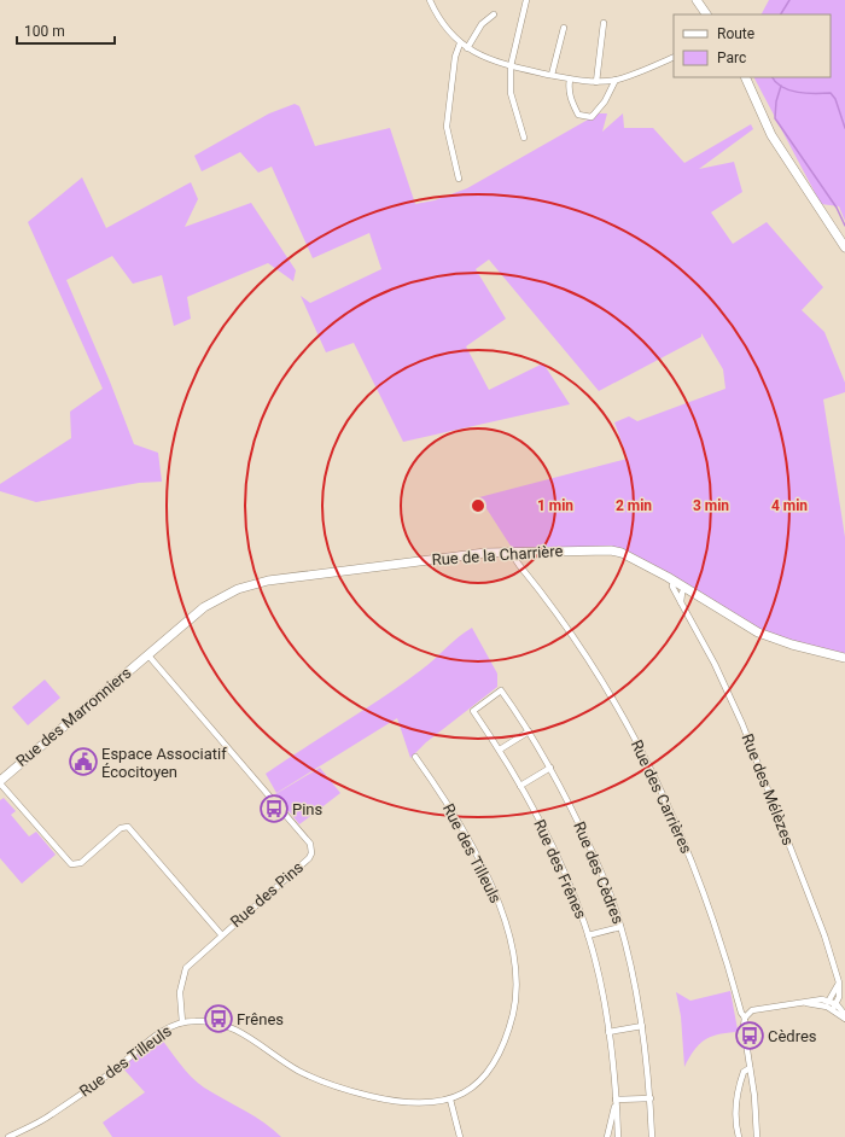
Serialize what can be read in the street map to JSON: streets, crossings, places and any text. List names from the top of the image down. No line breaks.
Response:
{"streets":{"street":["Rue de la Charrière","Rue des Marronniers","Rue des Mélèzes","Rue des Carrières","Rue des Tilleuls","Rue des Frênes","Rue des Cèdres","Rue des Pins"]},"crossings":[["Rue de la Charrière","Rue des Marronniers"],["Rue de la Charrière","Rue des Mélèzes"],["Rue de la Charrière","Rue des Carrières"],["Rue de la Charrière","Rue des Pins"],["Rue des Marronniers","Rue des Pins"],["Rue des Tilleuls","Rue des Pins"],["Rue des Frênes","Rue des Cèdres"]],"places":{"public building":["Espace Associatif Écocitoyen"],"bus stop":["Pins","Frênes","Cèdres"]},"legend":["Route","Parc"],"scale_bar":"100 m","rings":["1 min","2 min","3 min","4 min"]}
